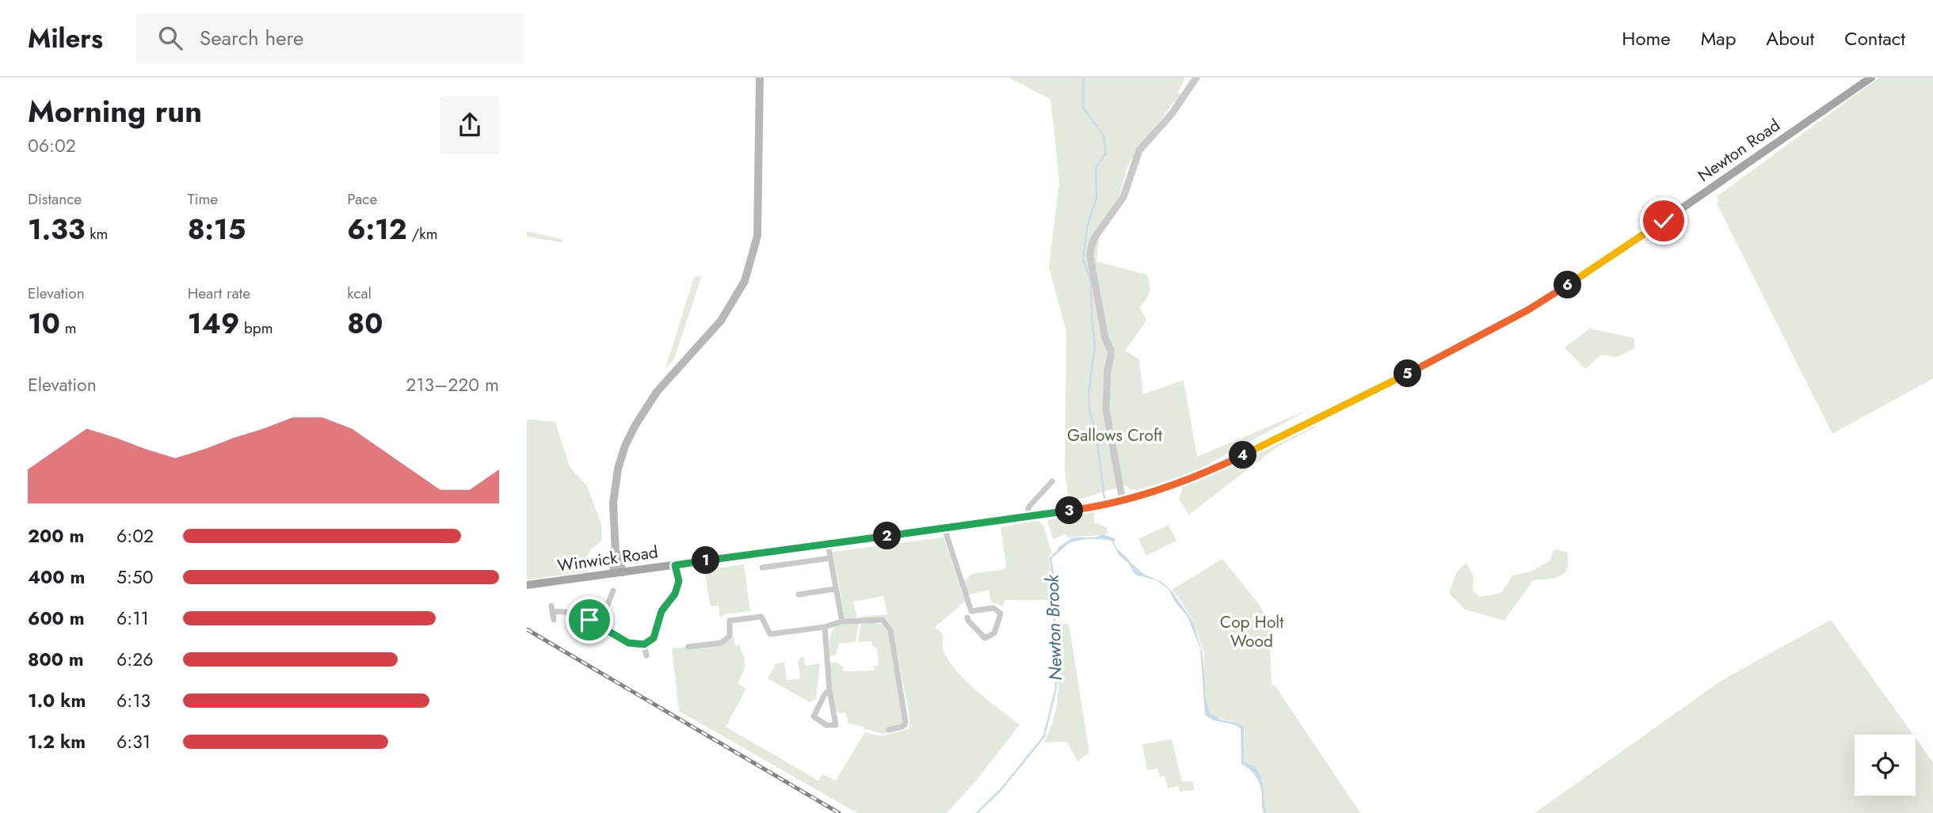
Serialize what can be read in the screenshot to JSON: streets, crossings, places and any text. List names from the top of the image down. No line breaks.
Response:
{"streets":{"main road":["Newton Road","Winwick Road"]},"crossings":[["Newton Road","Winwick Road"]],"water":["Newton Brook"],"parks":["Gallows Croft","Cop Holt Wood"],"page":{"header":"Milers","search":"Search here","nav":["Home","Map","About","Contact"],"heading":["Morning run","06:02"],"stats":[["Distance","1.33 km"],["Time","8:15"],["Pace","6:12 /km"],["Elevation","10 m"],["Heart rate","149 bpm"],["kcal","80"]],"pins":["6","5","4","3","2","1"],"chart":["Elevation","213–220 m"],"list":[{"name":"200 m","note":"6:02"},{"name":"400 m","note":"5:50"},{"name":"600 m","note":"6:11"},{"name":"800 m","note":"6:26"},{"name":"1.0 km","note":"6:13"},{"name":"1.2 km","note":"6:31"}]}}
